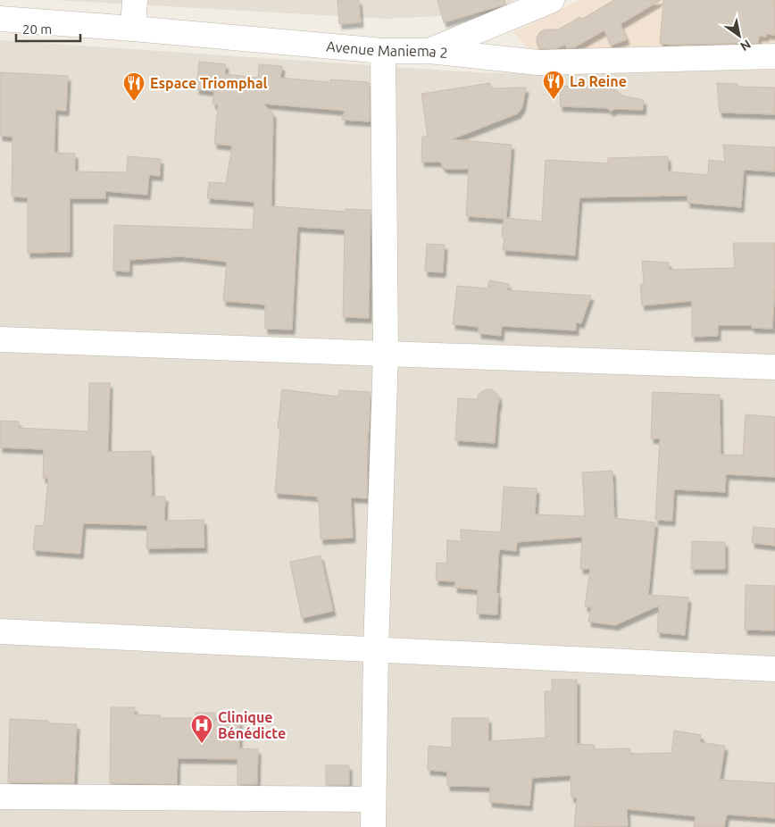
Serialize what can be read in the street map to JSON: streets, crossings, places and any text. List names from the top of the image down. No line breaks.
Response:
{"streets":{"street":["Avenue Maniema 2"]},"places":{"restaurant":["La Reine","Espace Triomphal"],"hospital":["Clinique Bénédicte"]},"scale_bar":"20 m","north":"bottom right"}
